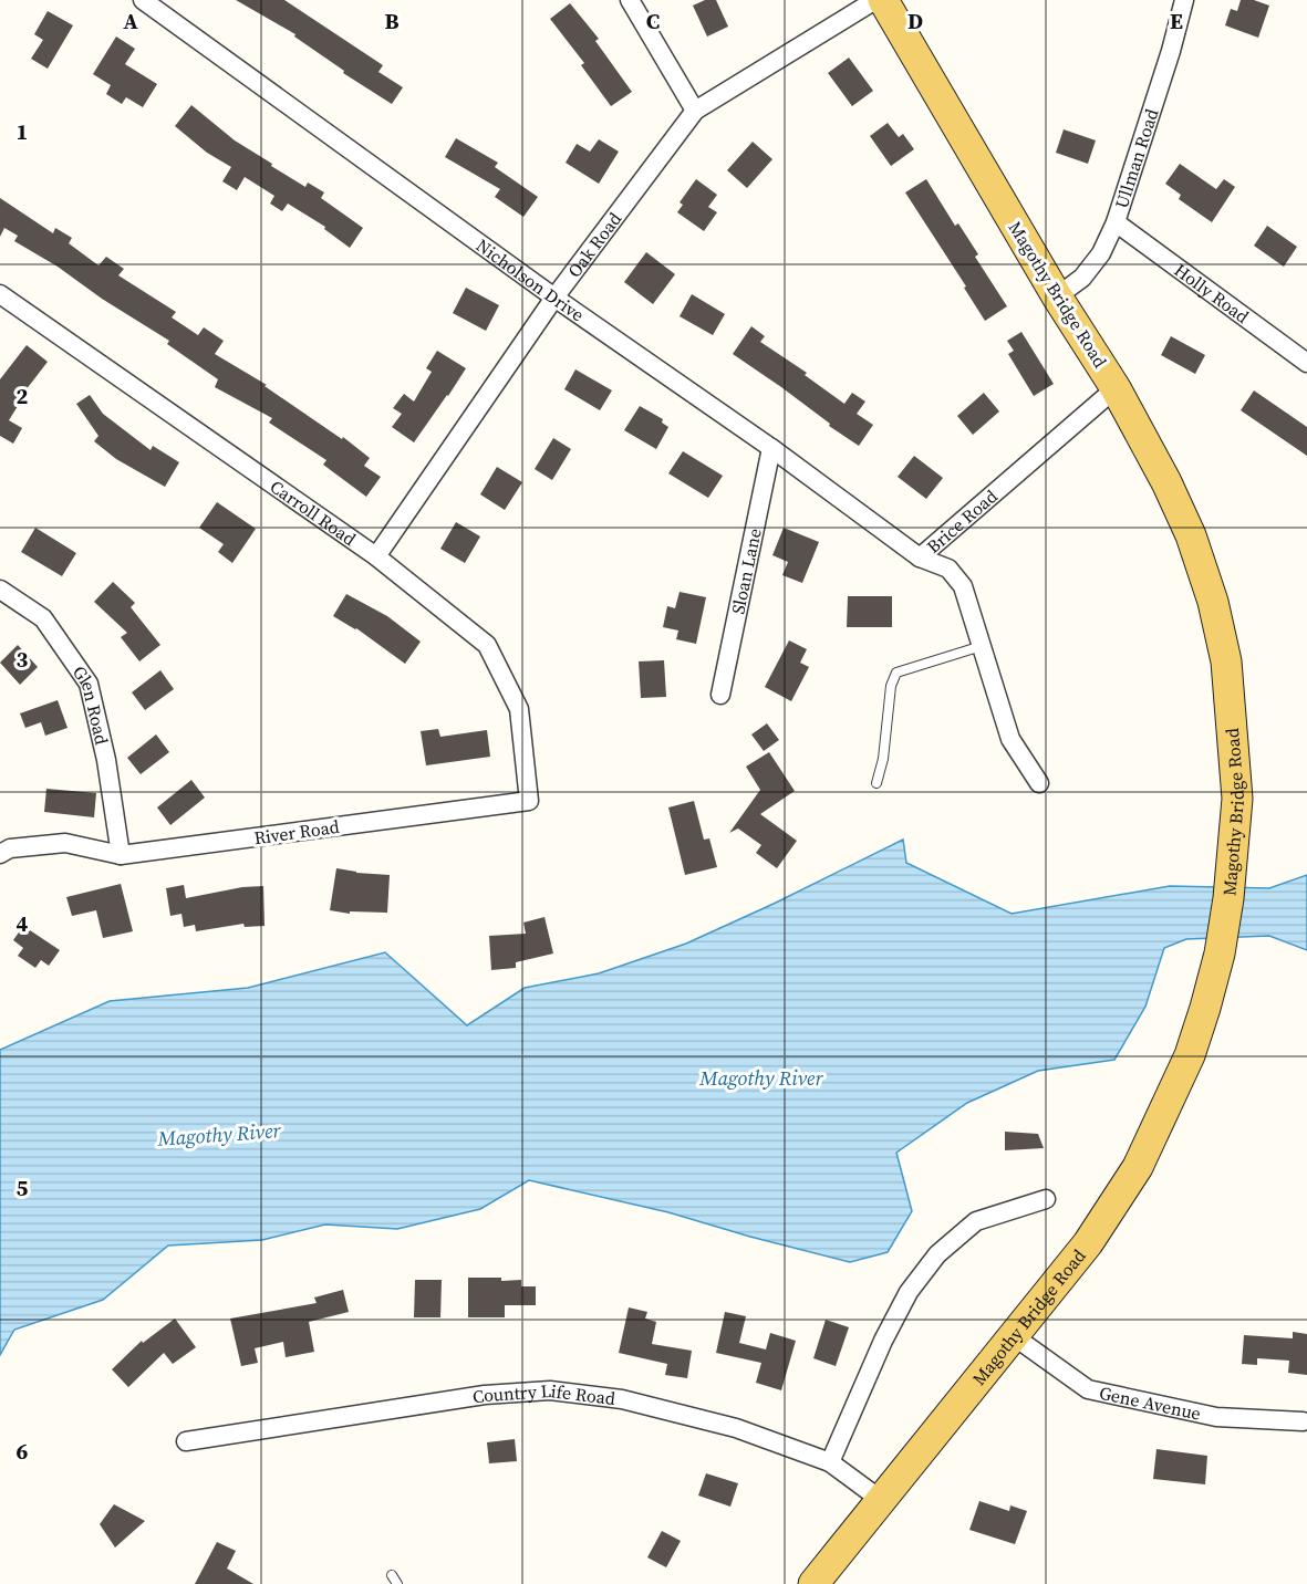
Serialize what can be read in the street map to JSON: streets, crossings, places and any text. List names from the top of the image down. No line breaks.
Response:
{"streets":{"main road":["Magothy Bridge Road"],"street":["Ullman Road","Oak Road","Nicholson Drive","Holly Road","Carroll Road","Brice Road","Sloan Lane","Glen Road","River Road","Country Life Road","Gene Avenue"]},"crossings":[["Ullman Road","Holly Road"],["Ullman Road","Magothy Bridge Road"],["Oak Road","Nicholson Drive"],["Oak Road","Carroll Road"],["Nicholson Drive","Brice Road"],["Nicholson Drive","Sloan Lane"],["Magothy Bridge Road","Brice Road"],["Magothy Bridge Road","Country Life Road"],["Magothy Bridge Road","Gene Avenue"],["Carroll Road","River Road"],["Glen Road","River Road"]],"water":["Magothy River"],"grid":{"columns":["A","B","C","D","E"],"rows":["1","2","3","4","5","6"]}}
